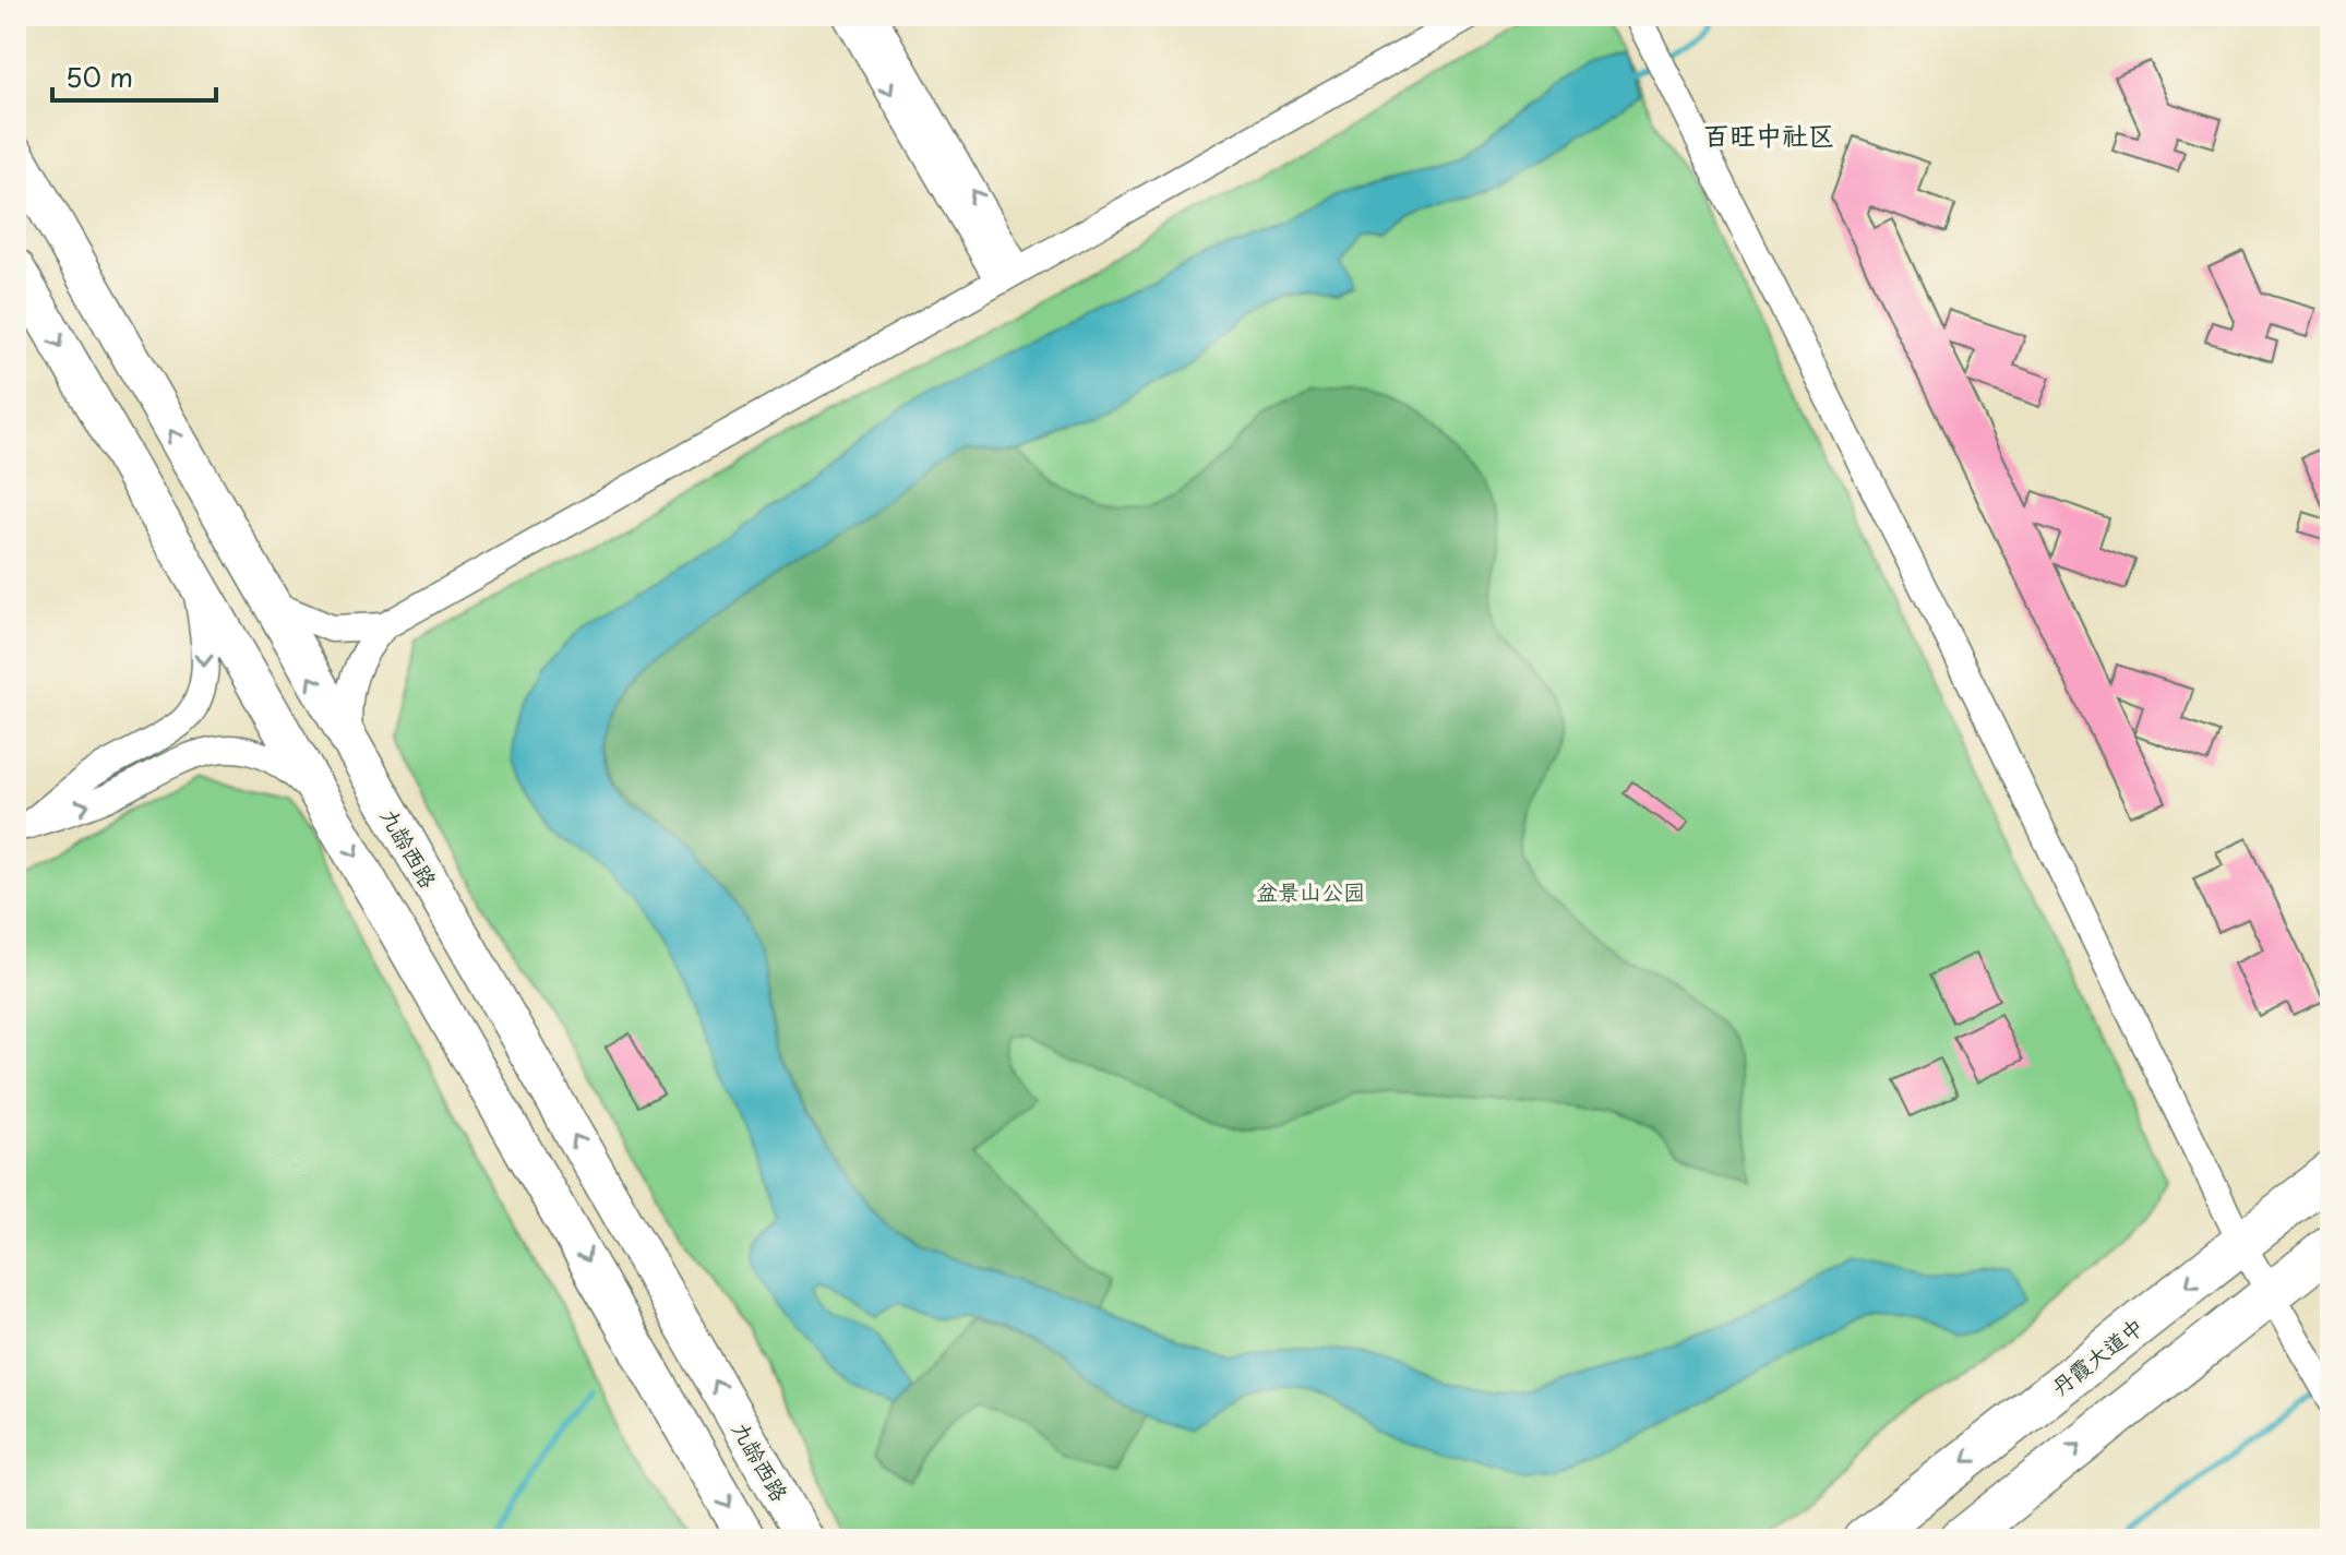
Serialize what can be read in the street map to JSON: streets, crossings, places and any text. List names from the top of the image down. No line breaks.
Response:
{"streets":{"main road":["九龄西路","丹霞大道中"]},"districts":["百旺中社区"],"parks":["盆景山公园"],"scale_bar":"50 m"}
